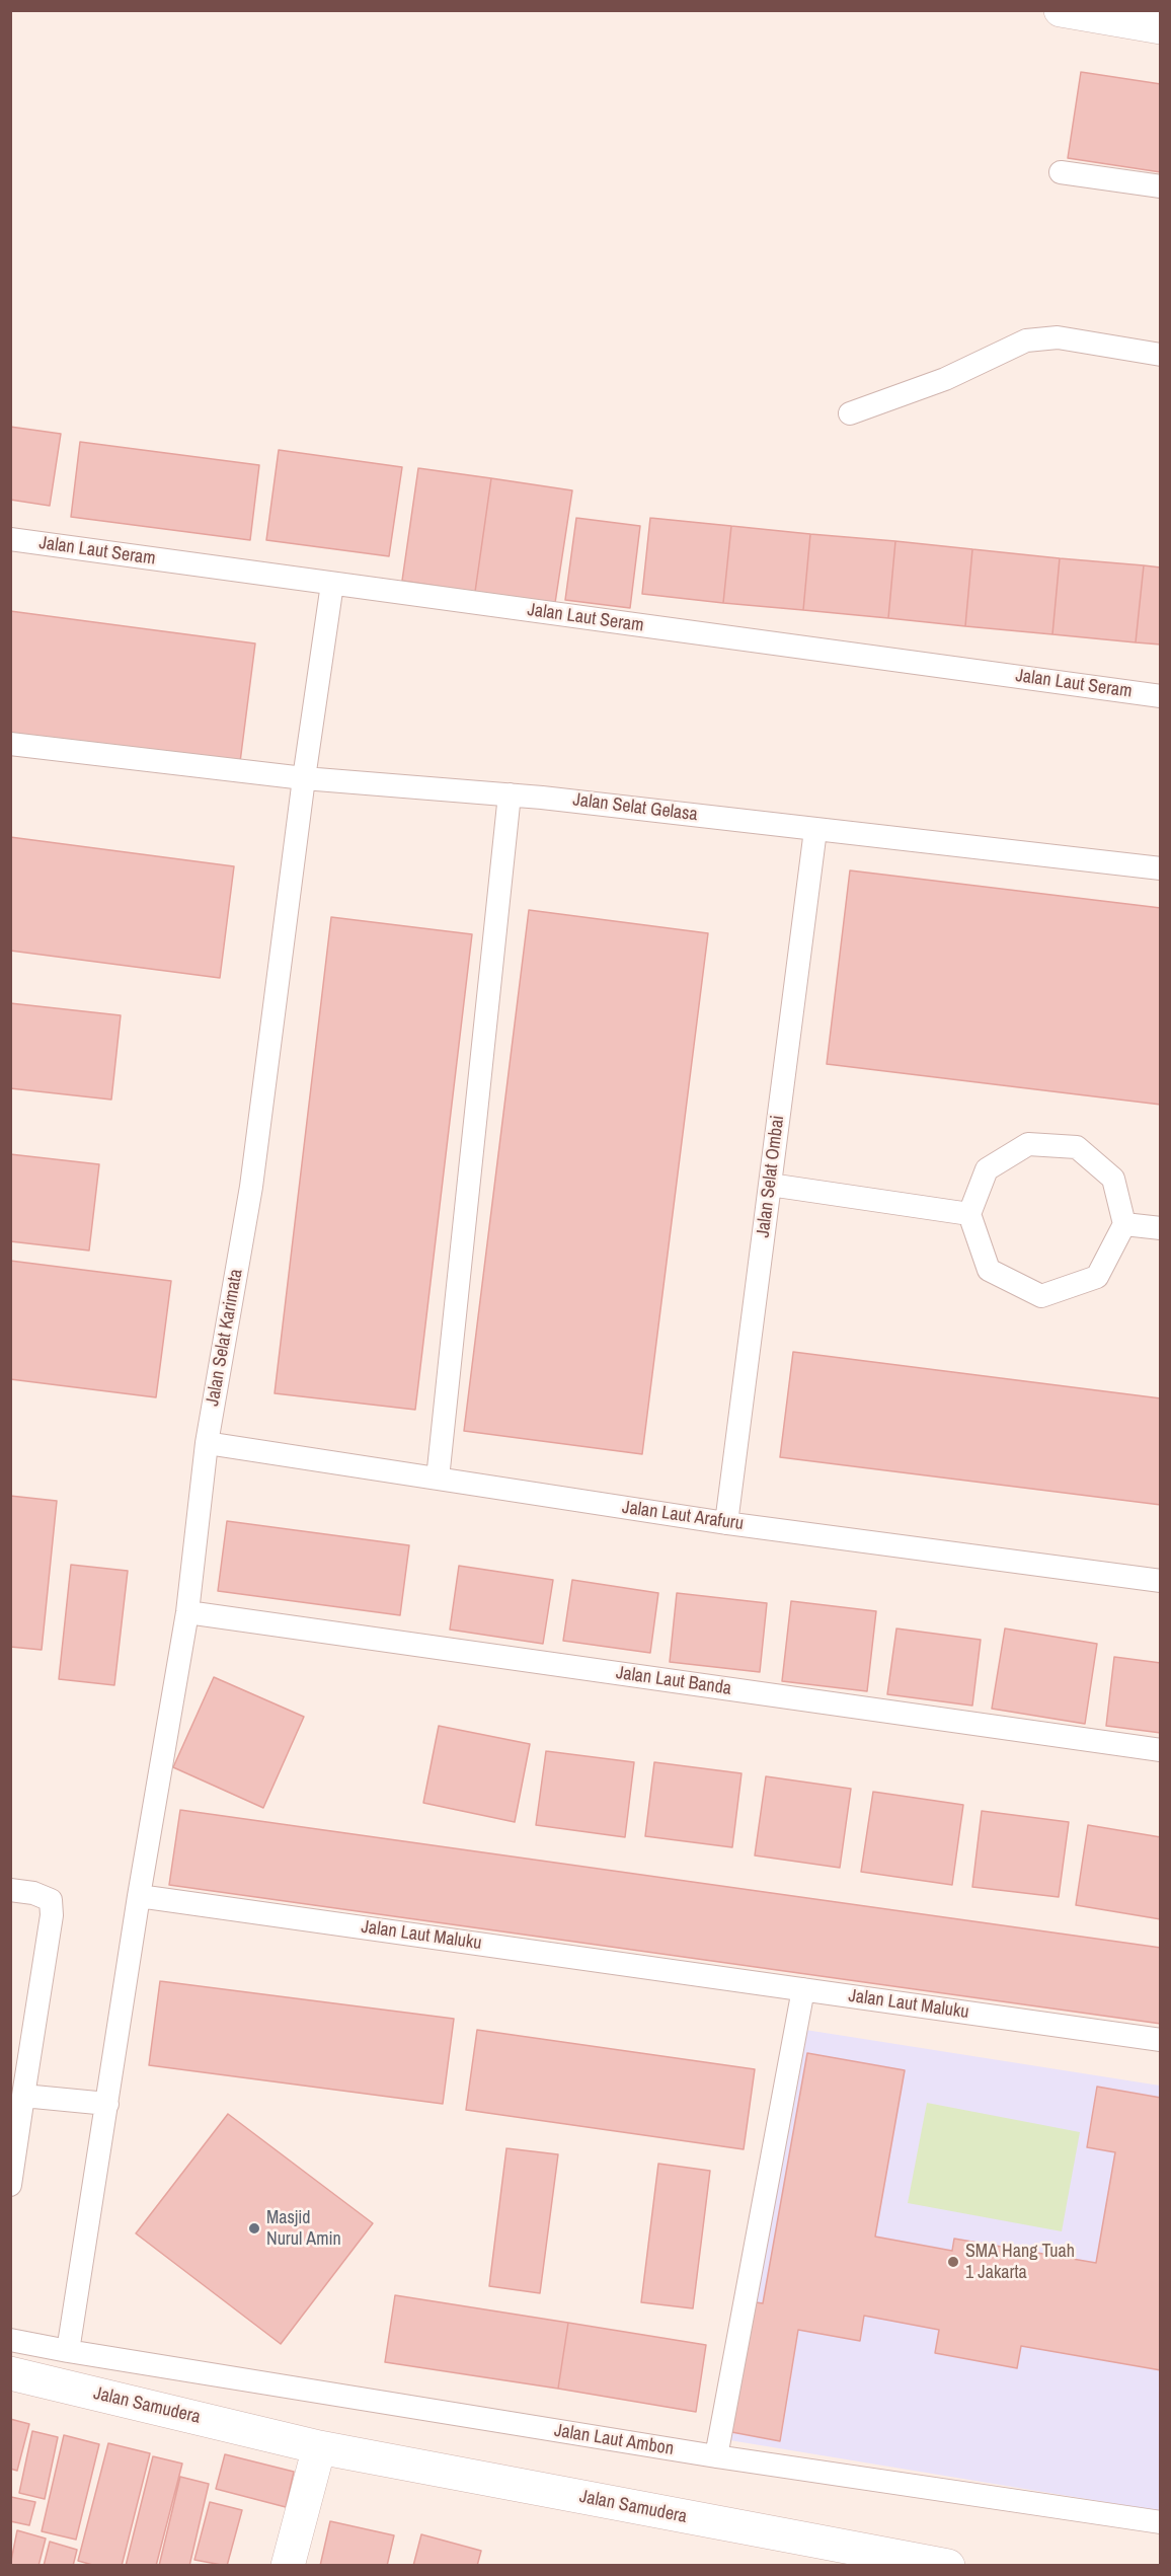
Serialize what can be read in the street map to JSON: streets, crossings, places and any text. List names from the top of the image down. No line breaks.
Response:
{"streets":{"street":["Jalan Samudera"],"lane":["Jalan Laut Seram","Jalan Selat Gelasa","Jalan Selat Ombai","Jalan Selat Karimata","Jalan Laut Arafuru","Jalan Laut Banda","Jalan Laut Maluku","Jalan Laut Ambon"]},"crossings":[["Jalan Selat Gelasa","Jalan Selat Ombai"],["Jalan Selat Gelasa","Jalan Selat Karimata"],["Jalan Selat Ombai","Jalan Laut Arafuru"],["Jalan Selat Karimata","Jalan Laut Arafuru"],["Jalan Selat Karimata","Jalan Laut Banda"],["Jalan Selat Karimata","Jalan Laut Maluku"]],"places":["Masjid Nurul Amin","SMA Hang Tuah 1 Jakarta"]}
